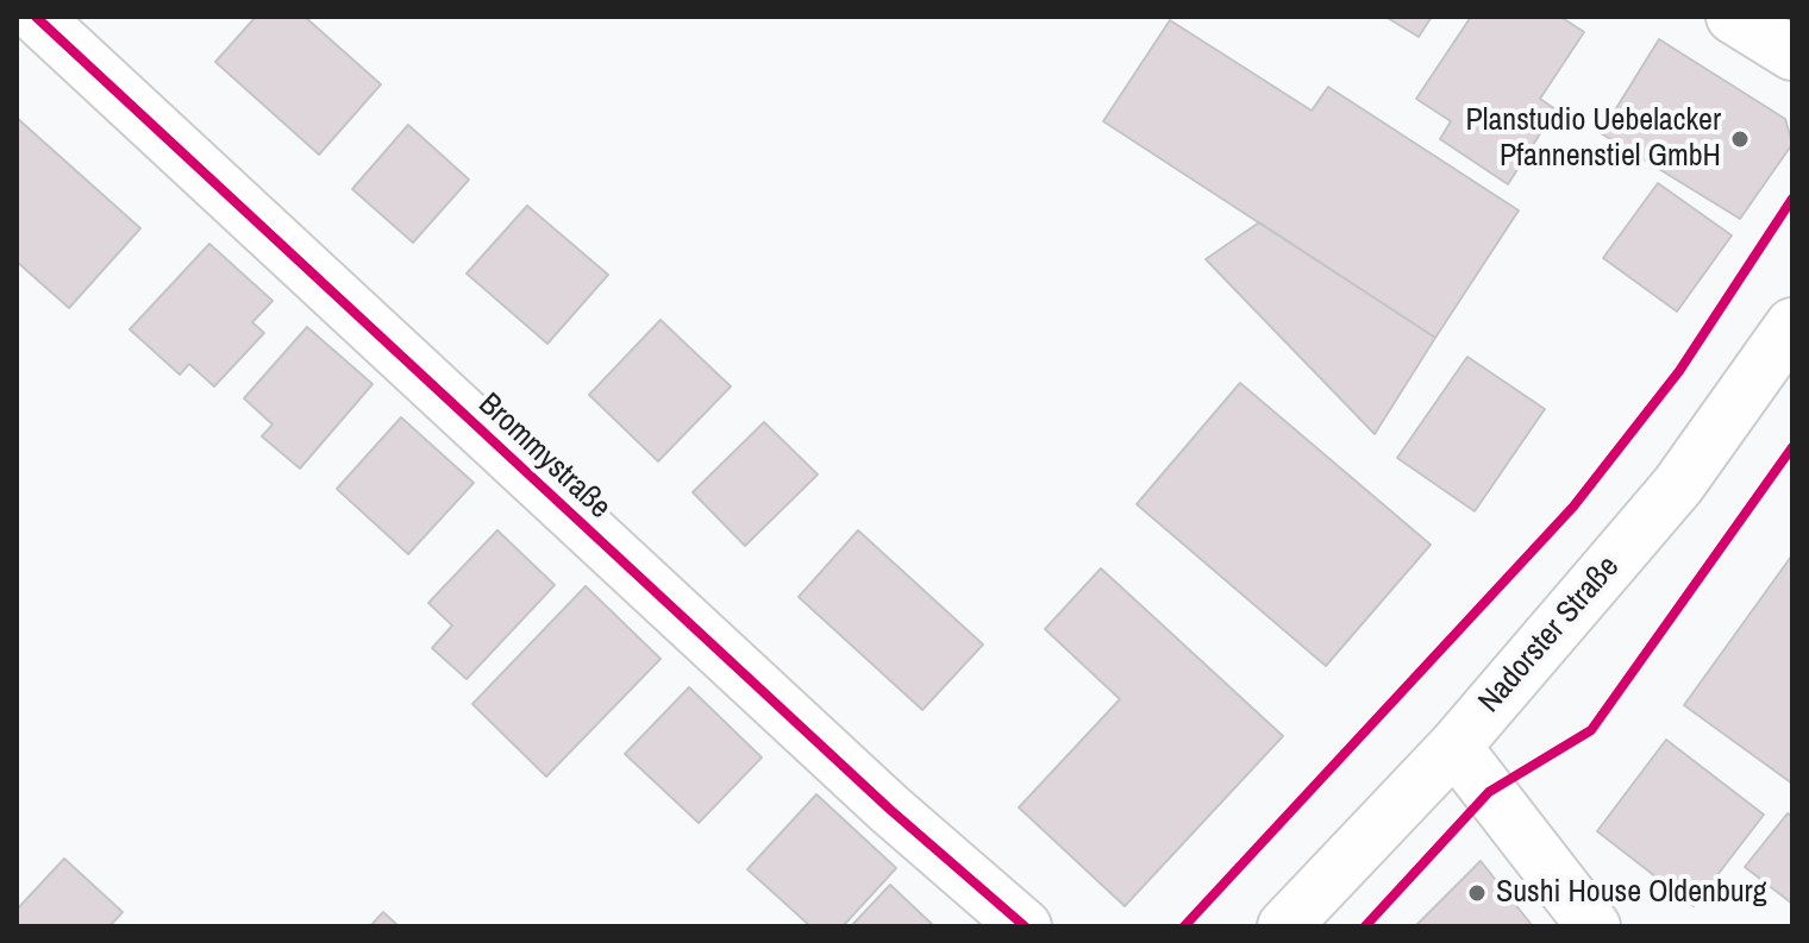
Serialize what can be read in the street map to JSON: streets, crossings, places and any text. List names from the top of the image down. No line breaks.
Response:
{"streets":{"street":["Brommystraße","Nadorster Straße"]},"places":["Planstudio Uebelacker Pfannenstiel GmbH","Sushi House Oldenburg"]}
